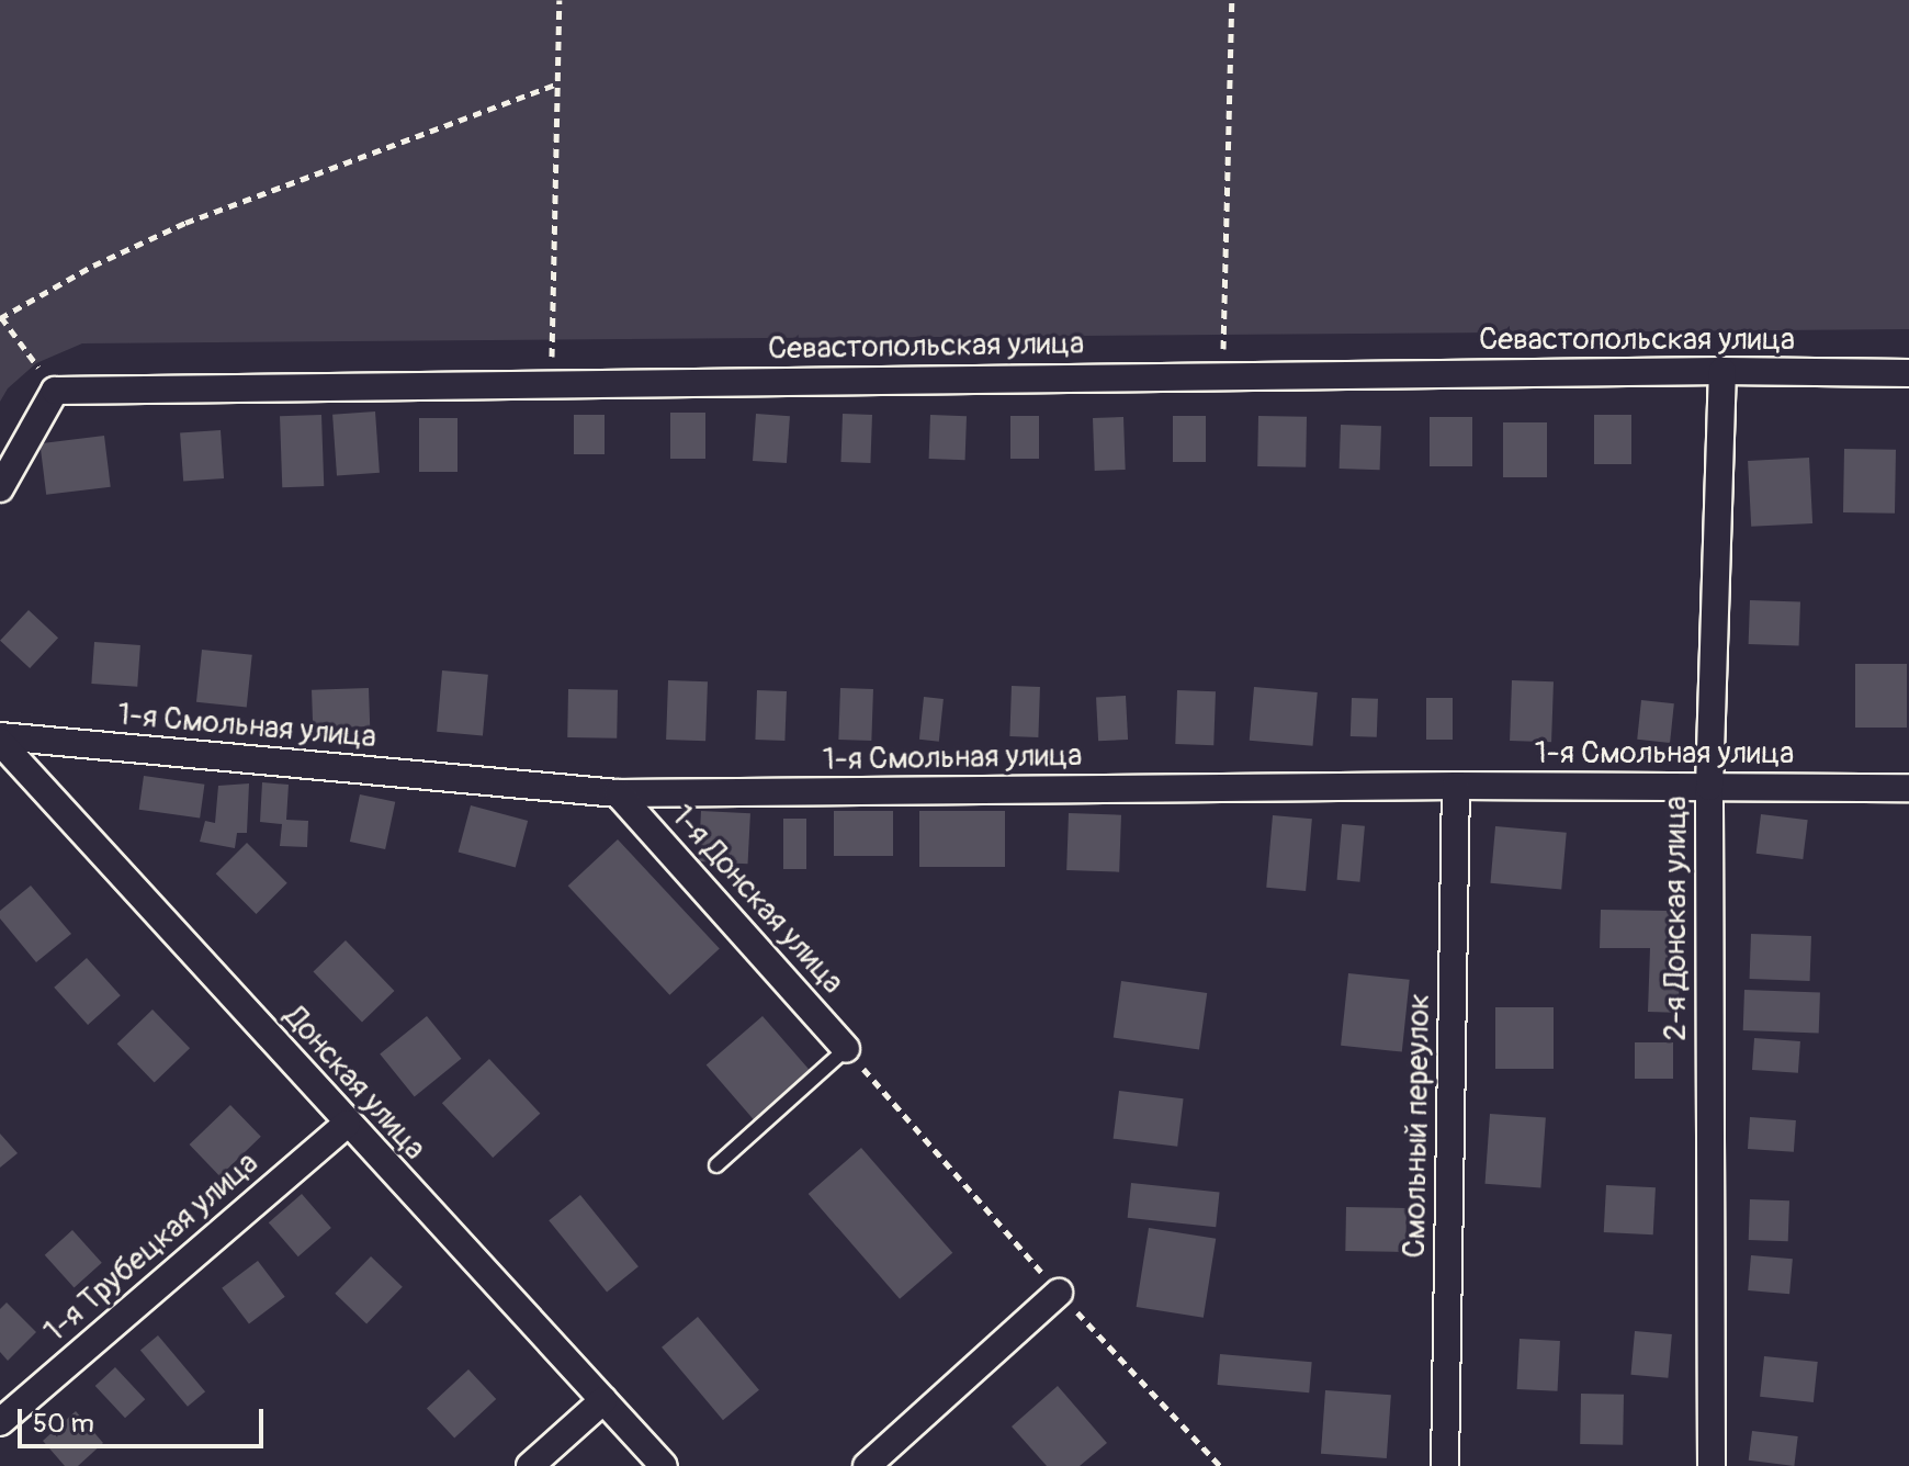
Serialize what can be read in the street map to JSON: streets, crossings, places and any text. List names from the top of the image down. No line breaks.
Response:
{"streets":{"street":["Севастопольская улица","1-я Смольная улица","1-я Донская улица","2-я Донская улица","Донская улица","Смольный переулок","1-я Трубецкая улица"]},"crossings":[["Севастопольская улица","2-я Донская улица"],["1-я Смольная улица","1-я Донская улица"],["1-я Смольная улица","2-я Донская улица"],["1-я Смольная улица","Донская улица"],["1-я Смольная улица","Смольный переулок"],["Донская улица","1-я Трубецкая улица"]],"scale_bar":"50 m"}
